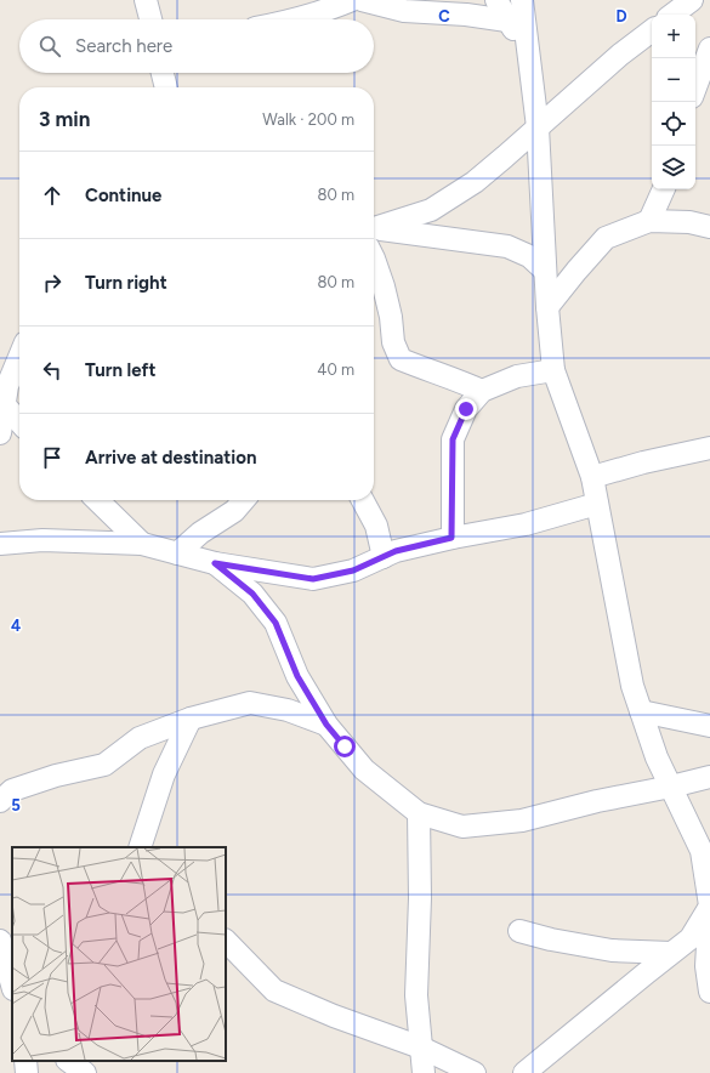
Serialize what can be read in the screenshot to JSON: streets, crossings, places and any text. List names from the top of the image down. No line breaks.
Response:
{"page":{"map_buttons":["+","−"],"search":"Search here","heading":["3 min","Walk · 200 m"],"list":[["Continue","80 m"],["Turn right","80 m"],["Turn left","40 m"],"Arrive at destination"]},"grid":{"columns":["C","D"],"rows":["4","5"]}}
